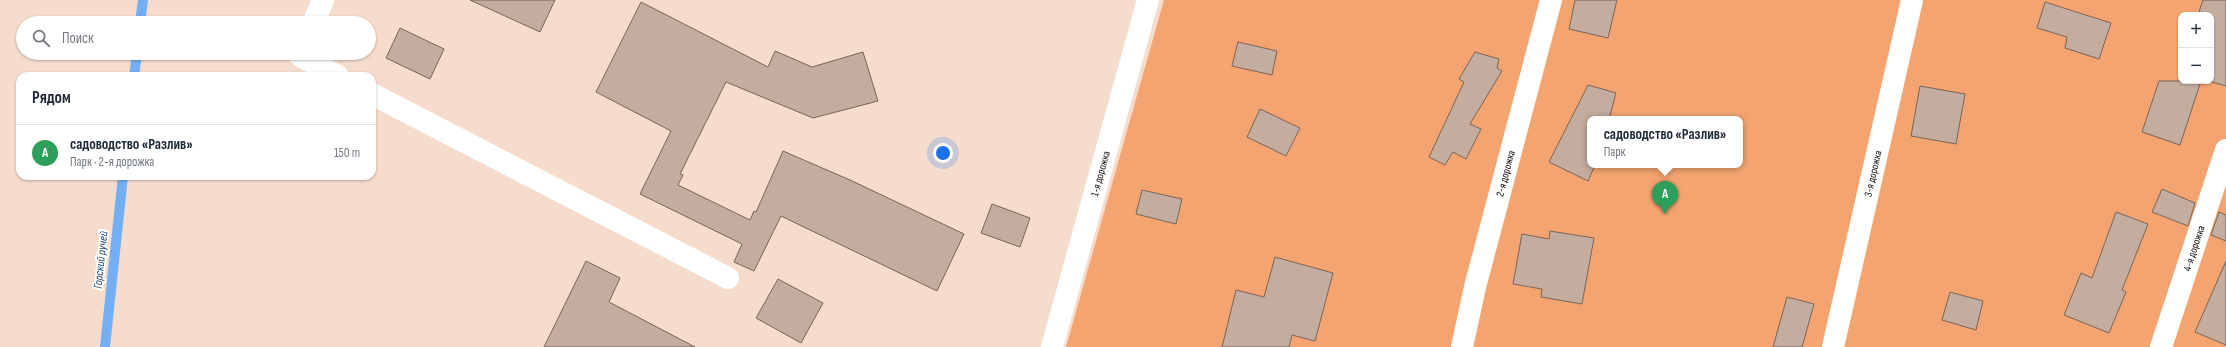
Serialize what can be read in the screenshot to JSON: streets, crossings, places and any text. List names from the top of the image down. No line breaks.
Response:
{"streets":{"street":["2-я дорожка","3-я дорожка","1-я дорожка","4-я дорожка"]},"water":["Горский ручей"],"page":{"map_buttons":["+","−"],"search":"Поиск","heading":"Рядом","popup":["садоводство «Разлив»","Парк"],"list":[{"mark":"A","name":"садоводство «Разлив»","note":"Парк · 2-я дорожка","value":"150 m"}],"pins":"A"}}
